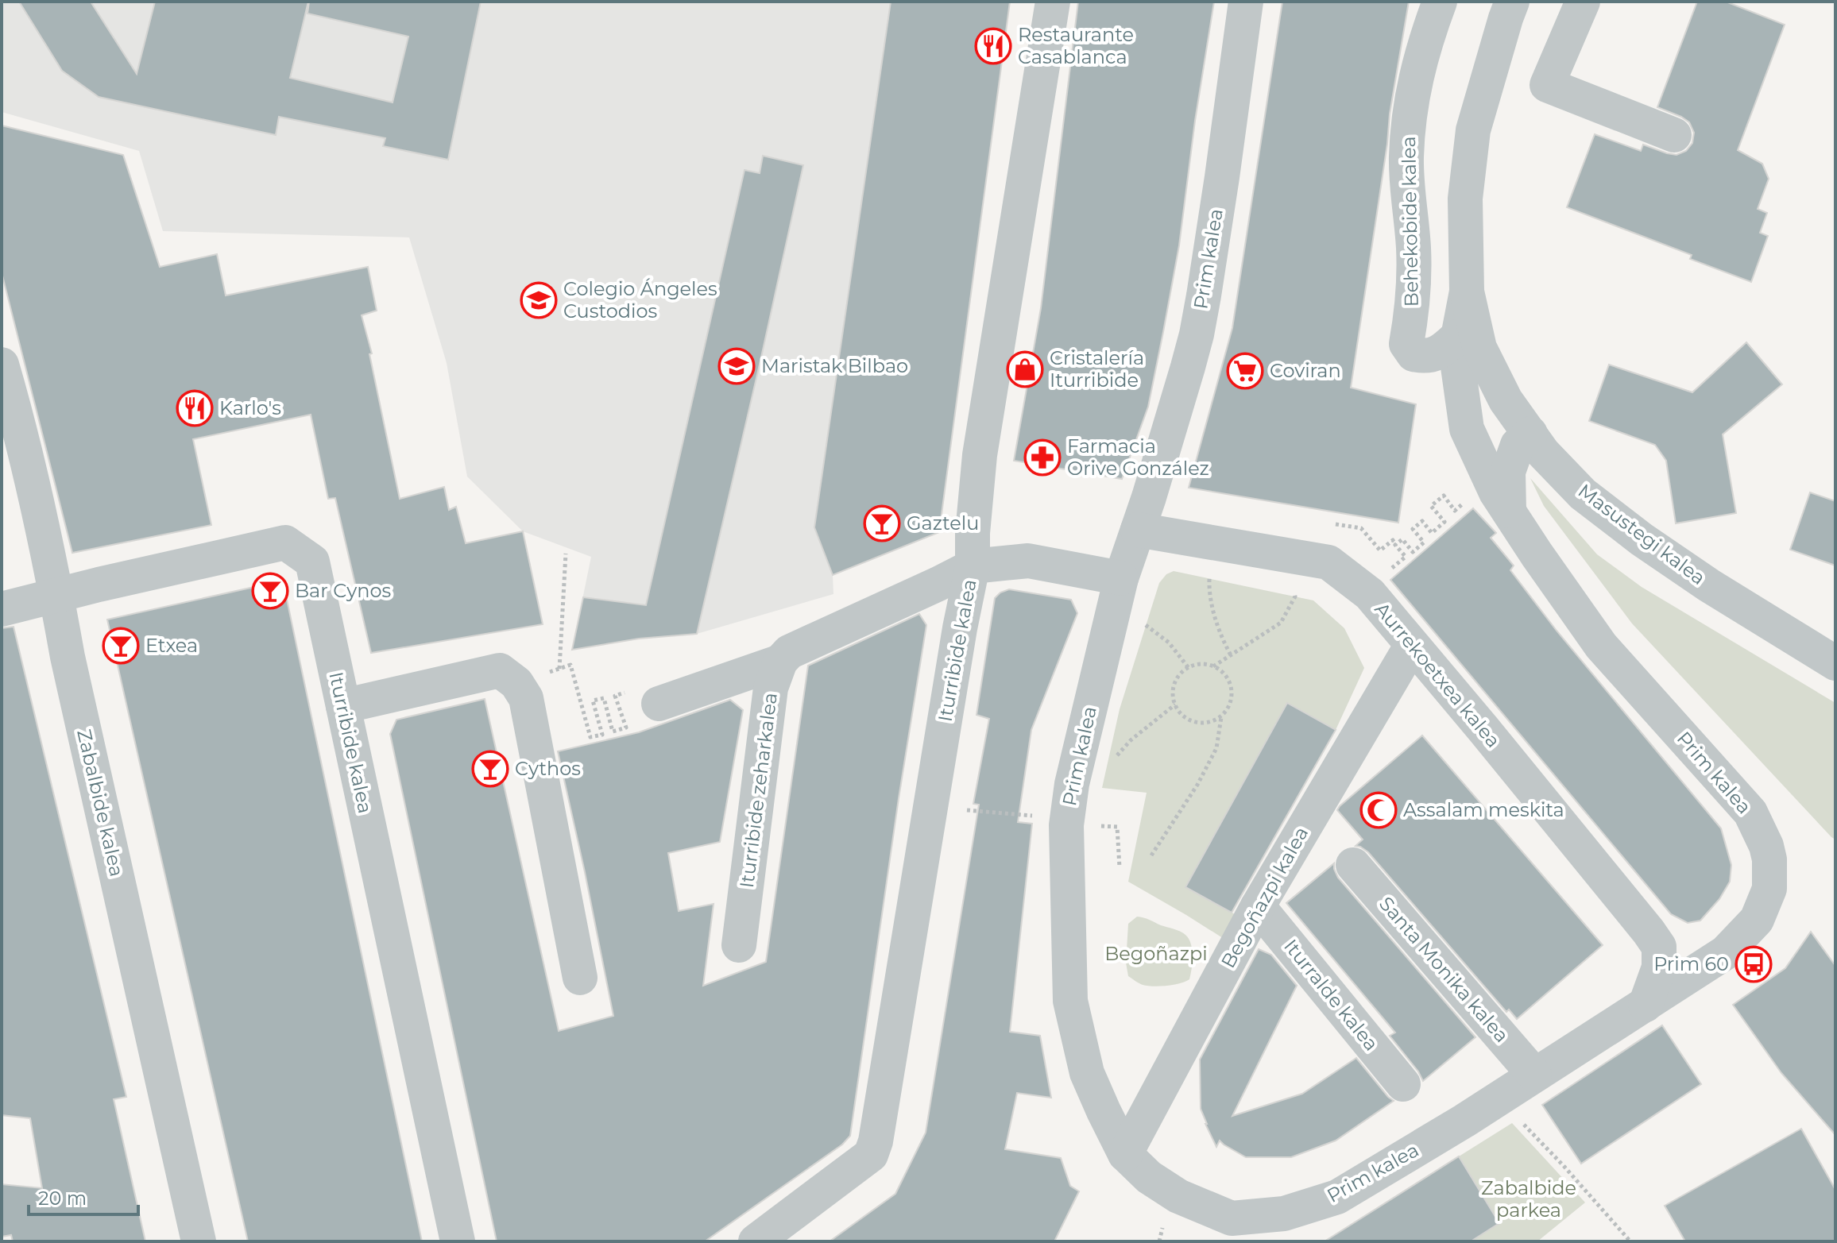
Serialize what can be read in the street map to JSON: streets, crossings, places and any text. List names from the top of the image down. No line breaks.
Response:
{"streets":{"street":["Behekobide kalea","Prim kalea","Masustegi kalea","Iturribide kalea","Aurrekoetxea kalea","Iturribide zeharkalea","Zabalbide kalea","Begoñazpi kalea","Santa Monika kalea","Iturralde kalea"]},"crossings":[["Behekobide kalea","Prim kalea"],["Prim kalea","Masustegi kalea"],["Prim kalea","Aurrekoetxea kalea"],["Prim kalea","Begoñazpi kalea"],["Prim kalea","Santa Monika kalea"],["Iturribide kalea","Zabalbide kalea"],["Aurrekoetxea kalea","Begoñazpi kalea"],["Begoñazpi kalea","Iturralde kalea"]],"parks":["Begoñazpi","Zabalbide parkea"],"places":{"restaurant":["Restaurante Casablanca","Karlo's"],"school or university":["Colegio Ángeles Custodios","Maristak Bilbao"],"shop":["Cristalería Iturribide"],"supermarket":["Coviran"],"pharmacy":["Farmacia Orive González"],"bar":["Gaztelu","Bar Cynos","Etxea","Cythos"],"mosque":["Assalam meskita"],"bus stop":["Prim 60"]},"scale_bar":"20 m"}
